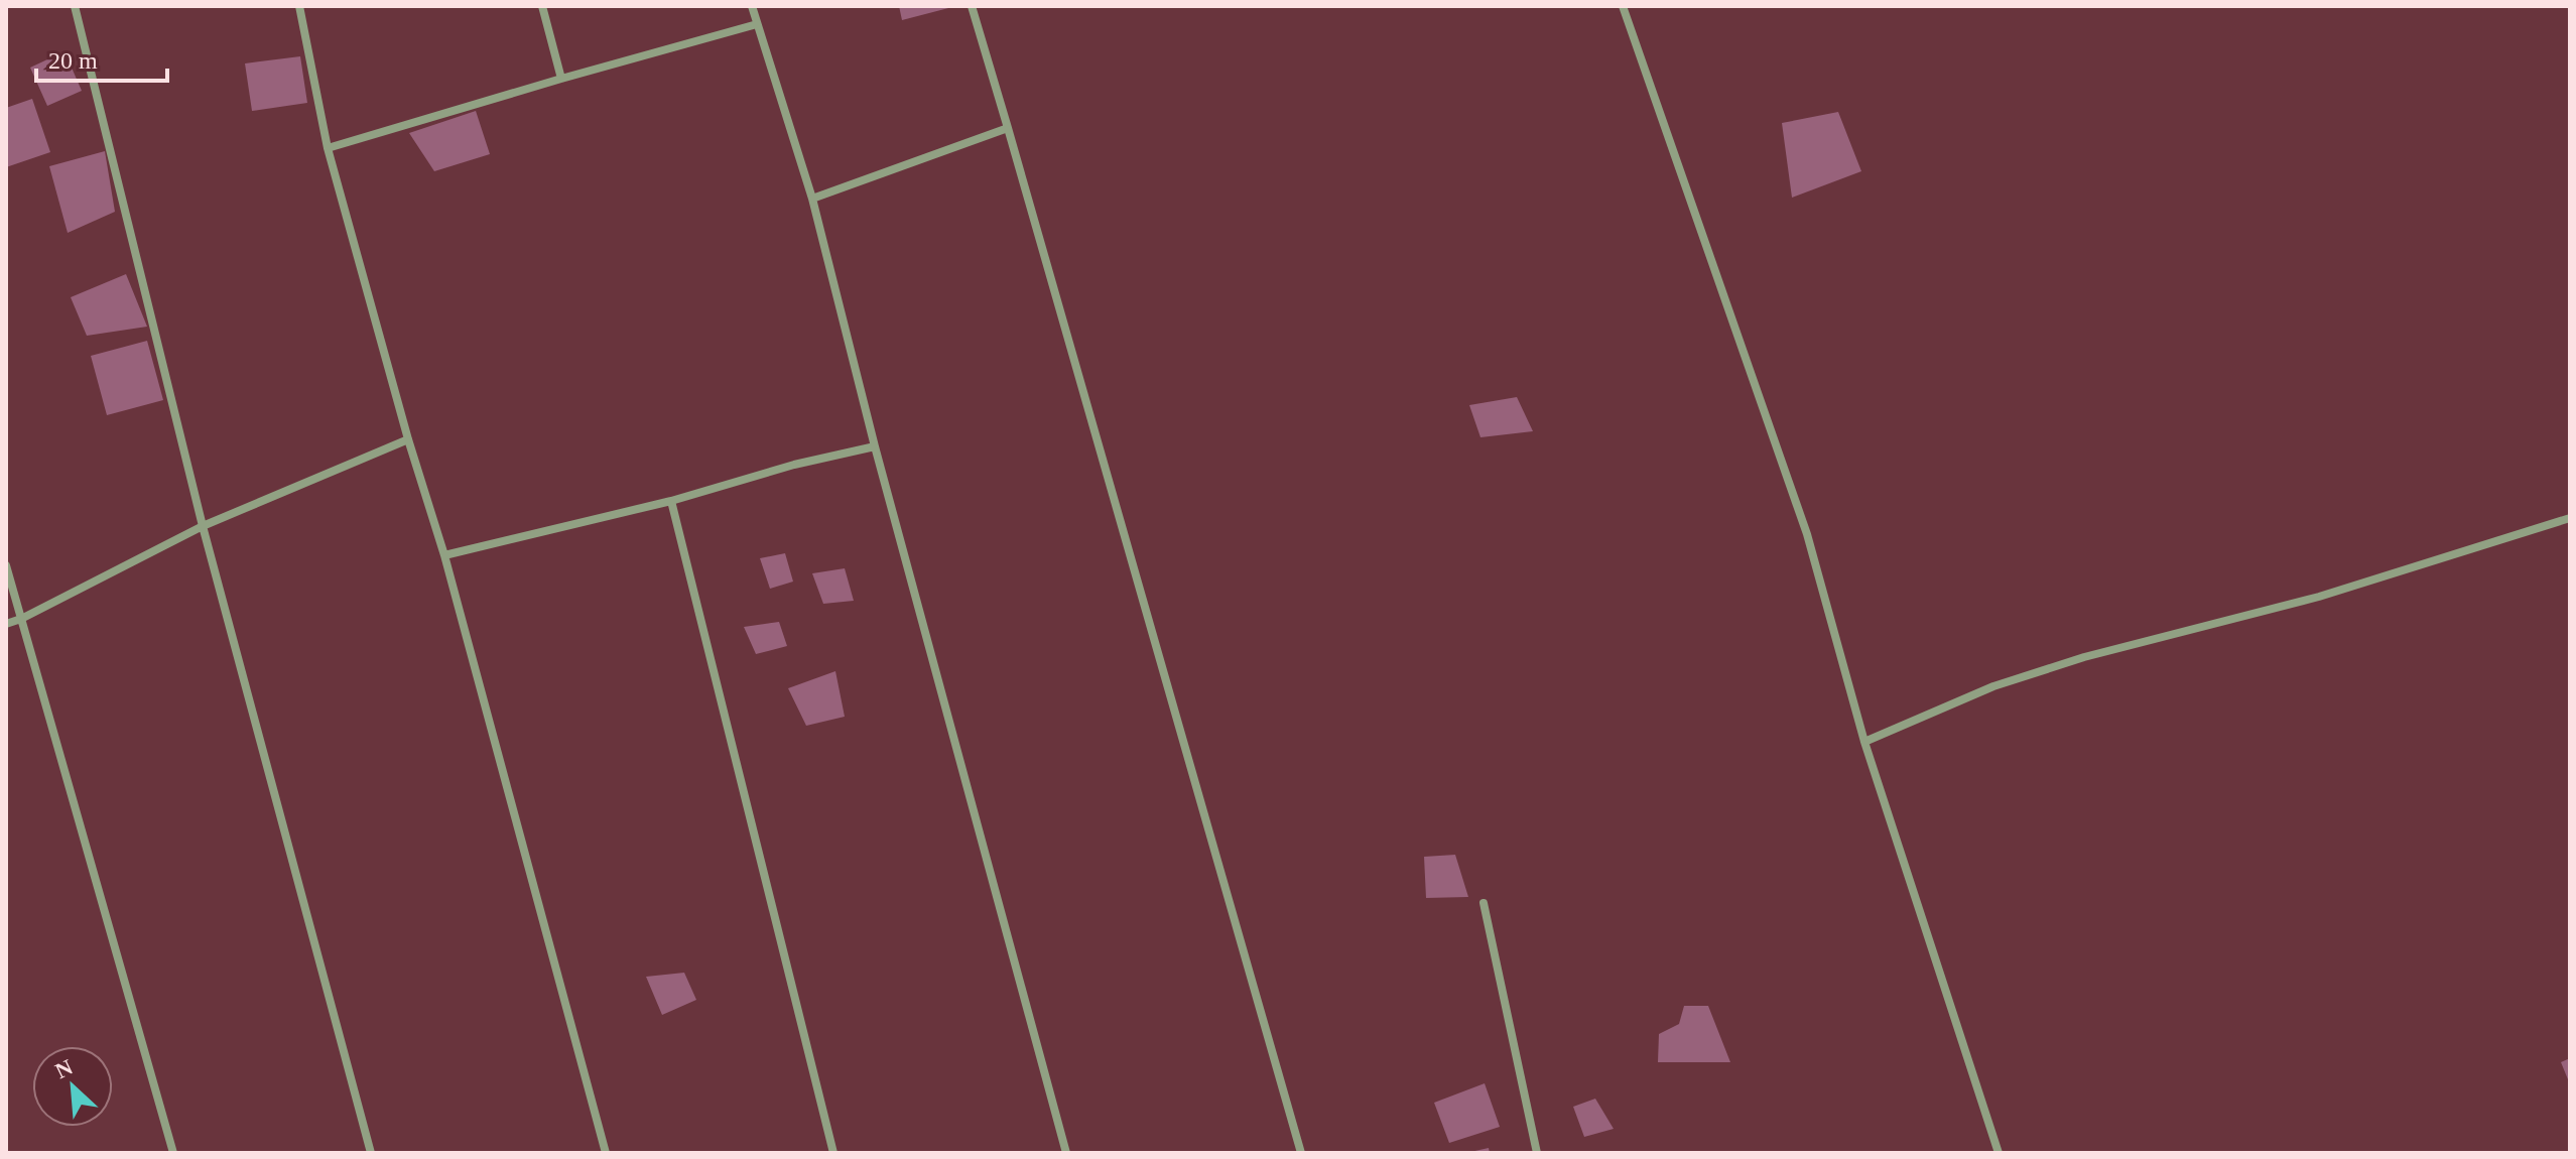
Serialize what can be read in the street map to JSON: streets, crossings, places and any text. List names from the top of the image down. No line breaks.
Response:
{"scale_bar":"20 m","north":"top left"}
